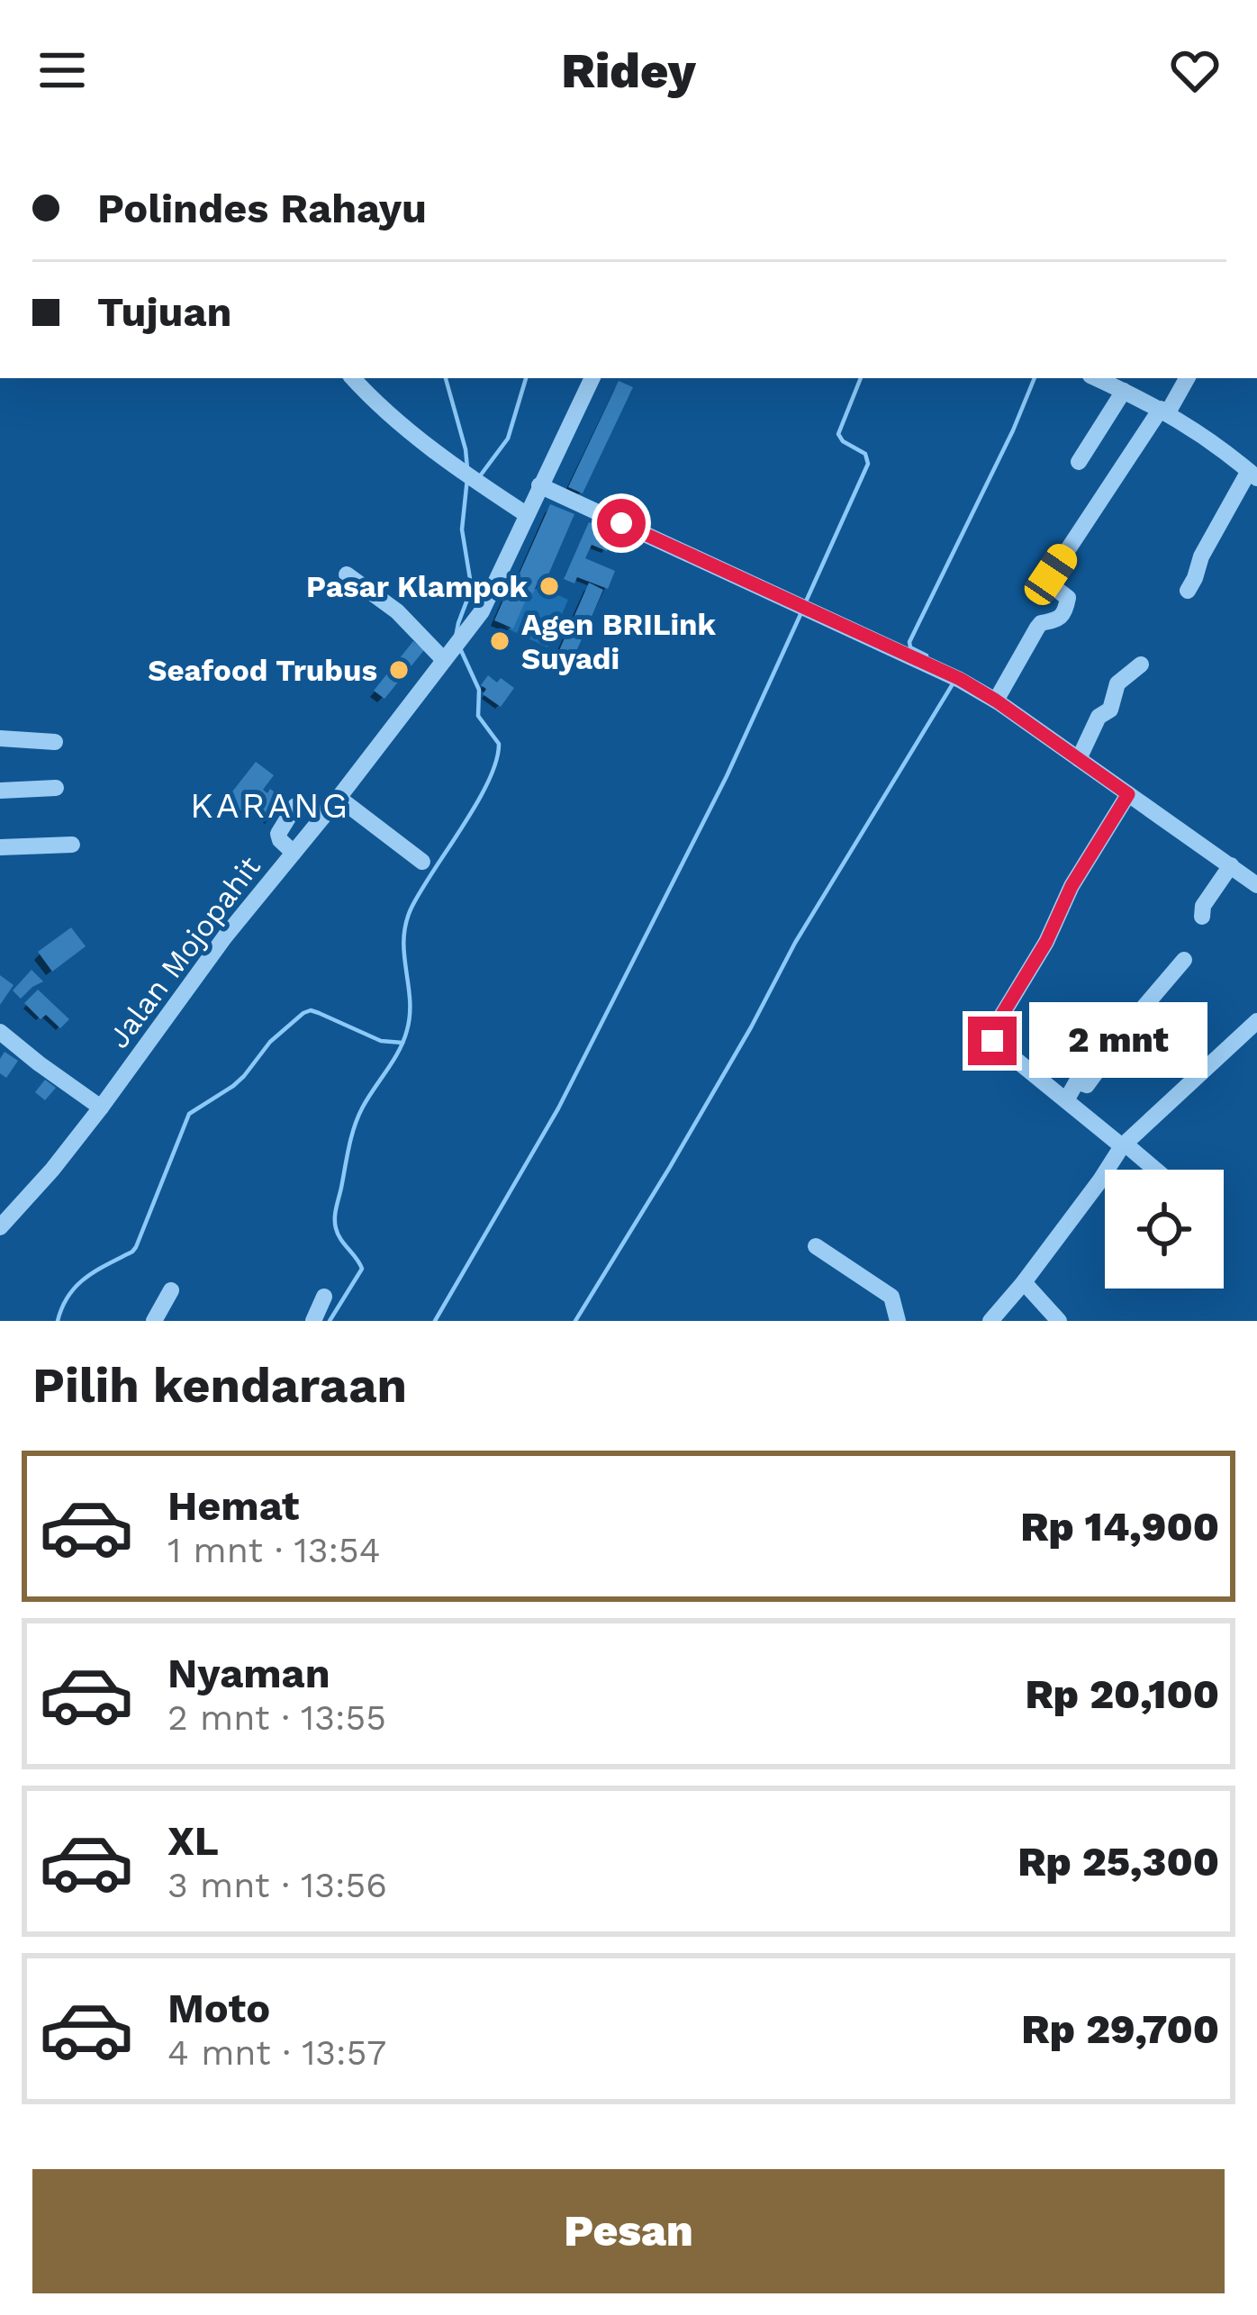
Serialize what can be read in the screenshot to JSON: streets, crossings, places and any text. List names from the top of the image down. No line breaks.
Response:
{"streets":{"street":["Jalan Mojopahit"]},"districts":["KARANG"],"places":["Pasar Klampok","Agen BRILink Suyadi","Seafood Trubus"],"page":{"header":"Ridey","banner":["Polindes Rahayu","Tujuan"],"bubble":"2 mnt","heading":"Pilih kendaraan","list":[{"name":"Hemat","note":"1 mnt · 13:54","value":"Rp 14,900"},{"name":"Nyaman","note":"2 mnt · 13:55","value":"Rp 20,100"},{"name":"XL","note":"3 mnt · 13:56","value":"Rp 25,300"},{"name":"Moto","note":"4 mnt · 13:57","value":"Rp 29,700"}],"buttons":"Pesan"}}
